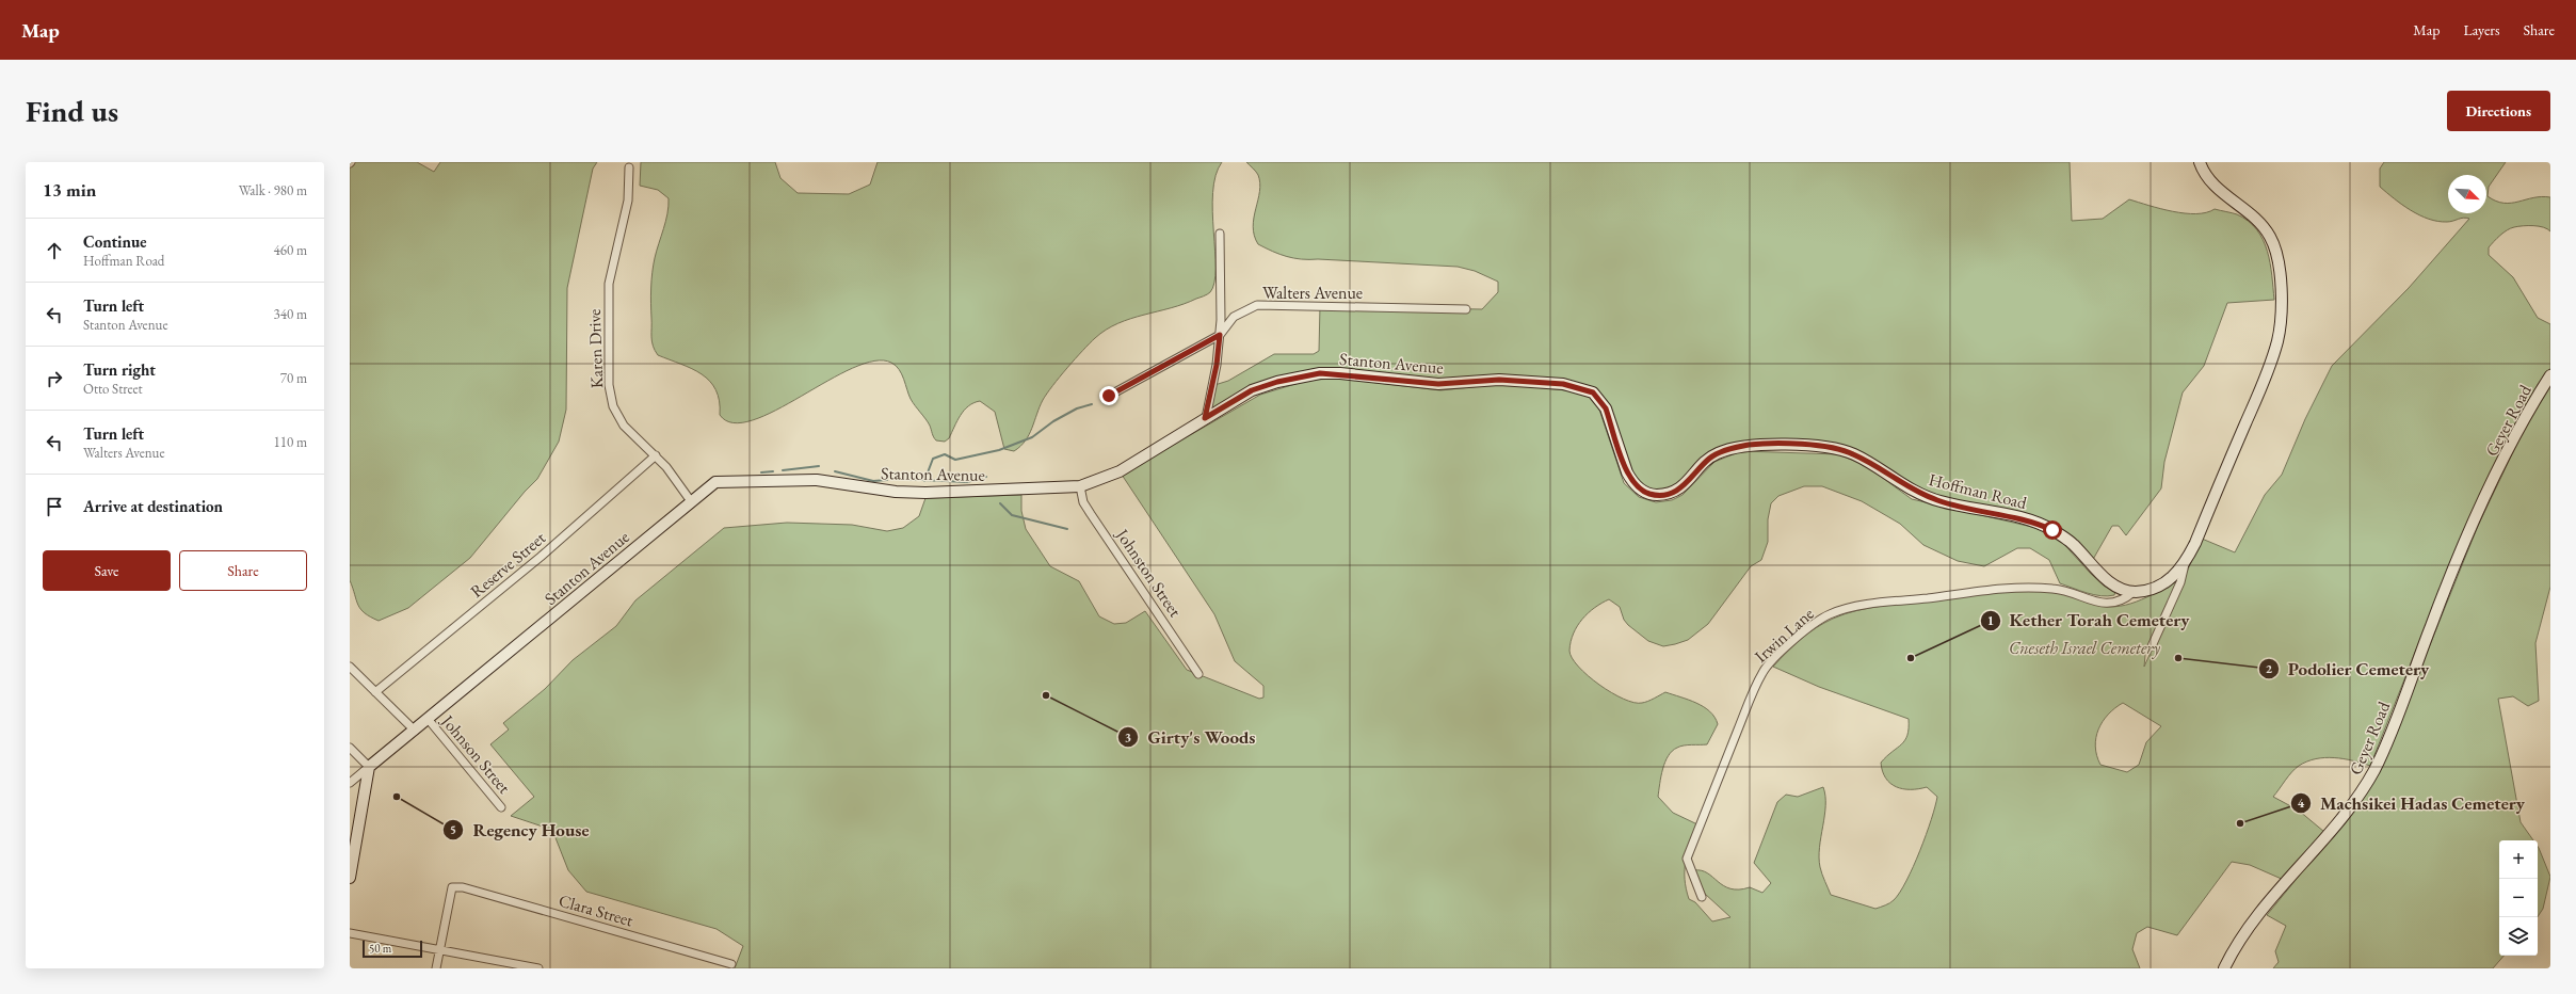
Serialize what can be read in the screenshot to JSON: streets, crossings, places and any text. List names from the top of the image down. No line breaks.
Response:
{"streets":{"street":["Walters Avenue","Karen Drive","Stanton Avenue","Geyer Road","Hoffman Road","Reserve Street","Johnston Street","Irwin Lane","Johnson Street","Clara Street"]},"crossings":[["Karen Drive","Stanton Avenue"],["Karen Drive","Reserve Street"],["Stanton Avenue","Hoffman Road"],["Stanton Avenue","Johnston Street"],["Stanton Avenue","Johnson Street"],["Hoffman Road","Irwin Lane"]],"parks":["Cneseth Israel Cemetery"],"places":["Kether Torah Cemetery","Podolier Cemetery","Girty's Woods","Regency House","Machsikei Hadas Cemetery"],"scale_bar":"50 m","north":"bottom right","page":{"header":"Map","nav":["Map","Layers","Share"],"buttons":["Directions",["Save","Share"]],"title":"Find us","heading":["13 min","Walk · 980 m"],"list":[["Continue","Hoffman Road","460 m"],["Turn left","Stanton Avenue","340 m"],["Turn right","Otto Street","70 m"],["Turn left","Walters Avenue","110 m"],"Arrive at destination"],"map_buttons":["+","−"],"scale":"50 m"}}
